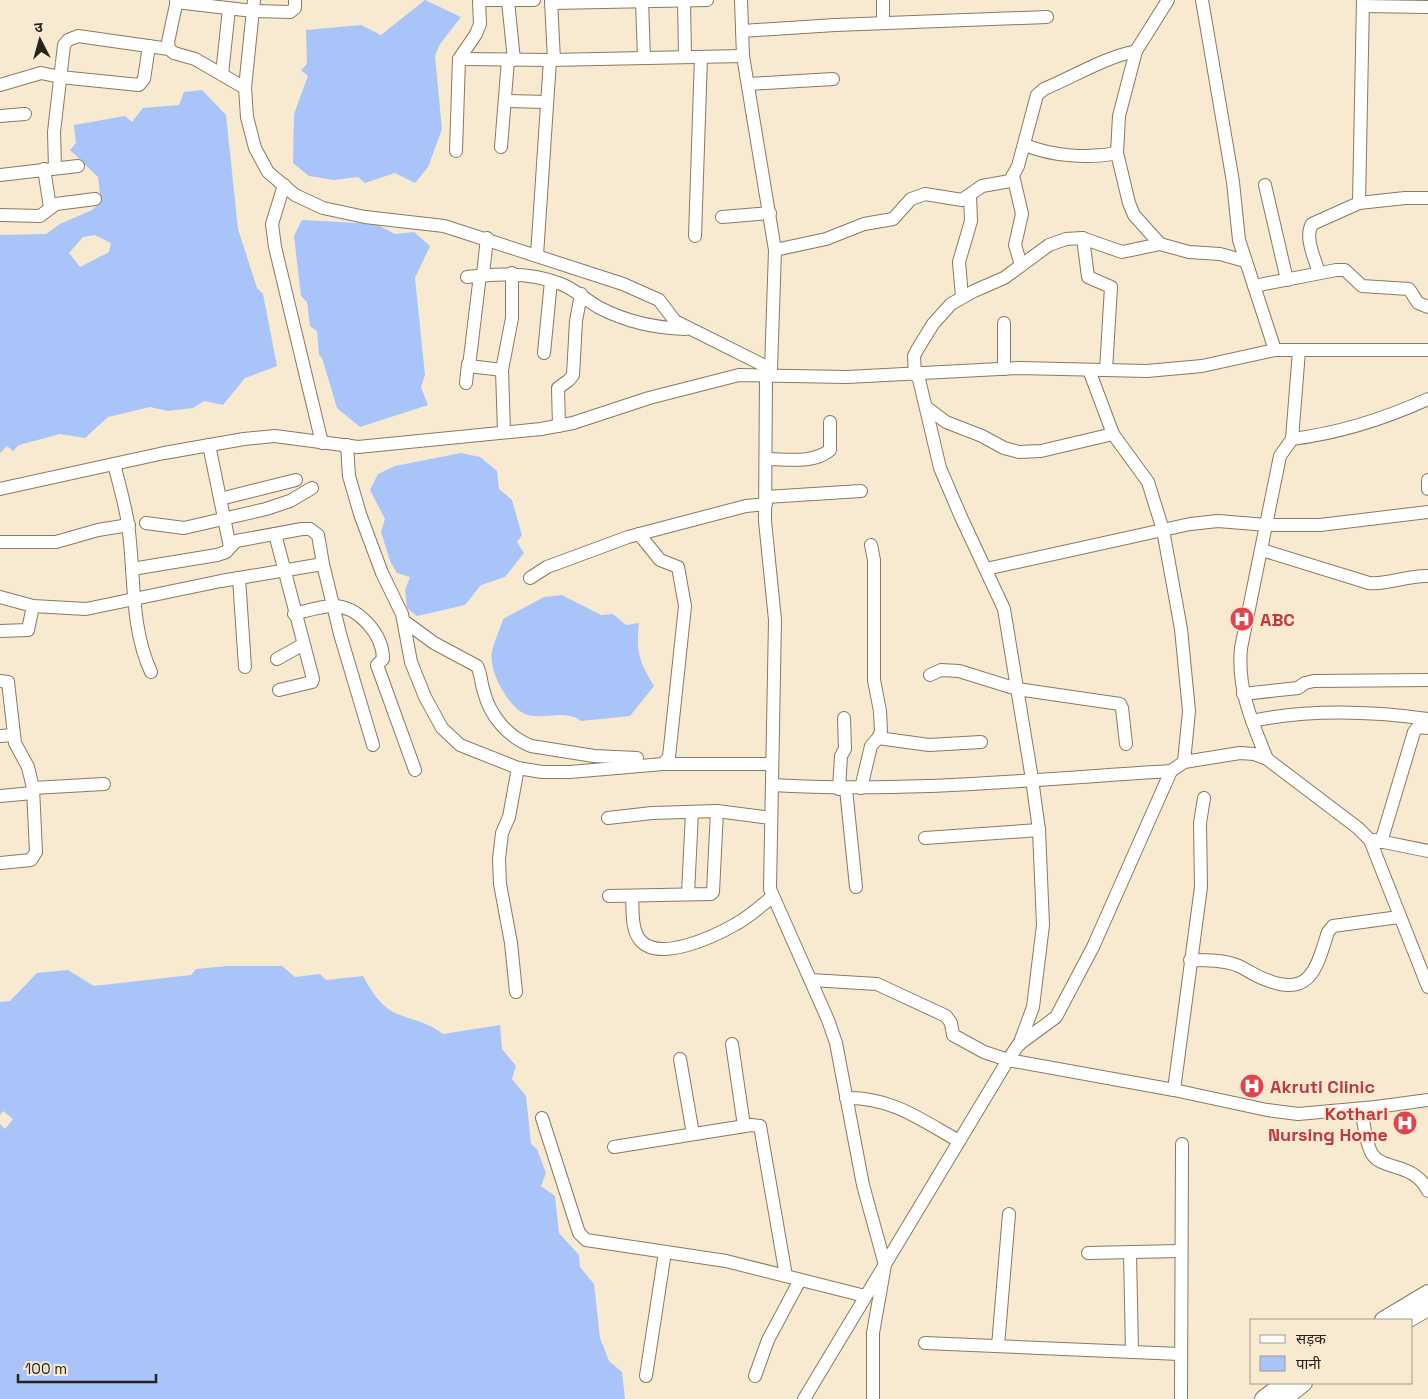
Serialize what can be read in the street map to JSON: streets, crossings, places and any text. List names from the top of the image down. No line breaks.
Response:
{"places":{"hospital":["ABC","Akruti Clinic","Kothari Nursing Home"]},"legend":["सड़क","पानी"],"scale_bar":"100 m","north":"top"}
